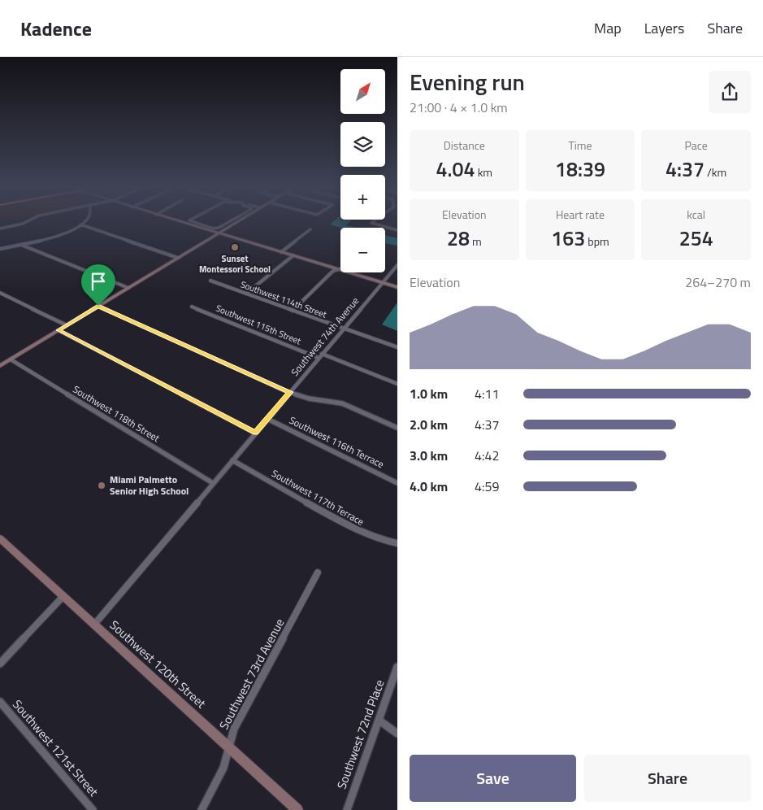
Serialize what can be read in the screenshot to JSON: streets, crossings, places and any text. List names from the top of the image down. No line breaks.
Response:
{"streets":{"street":["Southwest 114th Street","Southwest 115th Street","Southwest 74th Avenue","Southwest 118th Street","Southwest 116th Terrace","Southwest 117th Terrace","Southwest 120th Street","Southwest 73rd Avenue","Southwest 72nd Place","Southwest 121st Street"]},"crossings":[["Southwest 114th Street","Southwest 74th Avenue"],["Southwest 115th Street","Southwest 74th Avenue"],["Southwest 74th Avenue","Southwest 118th Street"],["Southwest 74th Avenue","Southwest 116th Terrace"],["Southwest 74th Avenue","Southwest 117th Terrace"],["Southwest 74th Avenue","Southwest 120th Street"],["Southwest 120th Street","Southwest 73rd Avenue"]],"places":["Sunset Montessori School","Miami Palmetto Senior High School"],"north":"top right","page":{"header":"Kadence","nav":["Map","Layers","Share"],"heading":["Evening run","21:00 · 4 × 1.0 km"],"map_buttons":["+","−"],"stats":[["Distance","4.04 km"],["Time","18:39"],["Pace","4:37 /km"],["Elevation","28 m"],["Heart rate","163 bpm"],["kcal","254"]],"chart":["Elevation","264–270 m"],"list":[{"name":"1.0 km","note":"4:11"},{"name":"2.0 km","note":"4:37"},{"name":"3.0 km","note":"4:42"},{"name":"4.0 km","note":"4:59"}],"buttons":["Save","Share"]}}
